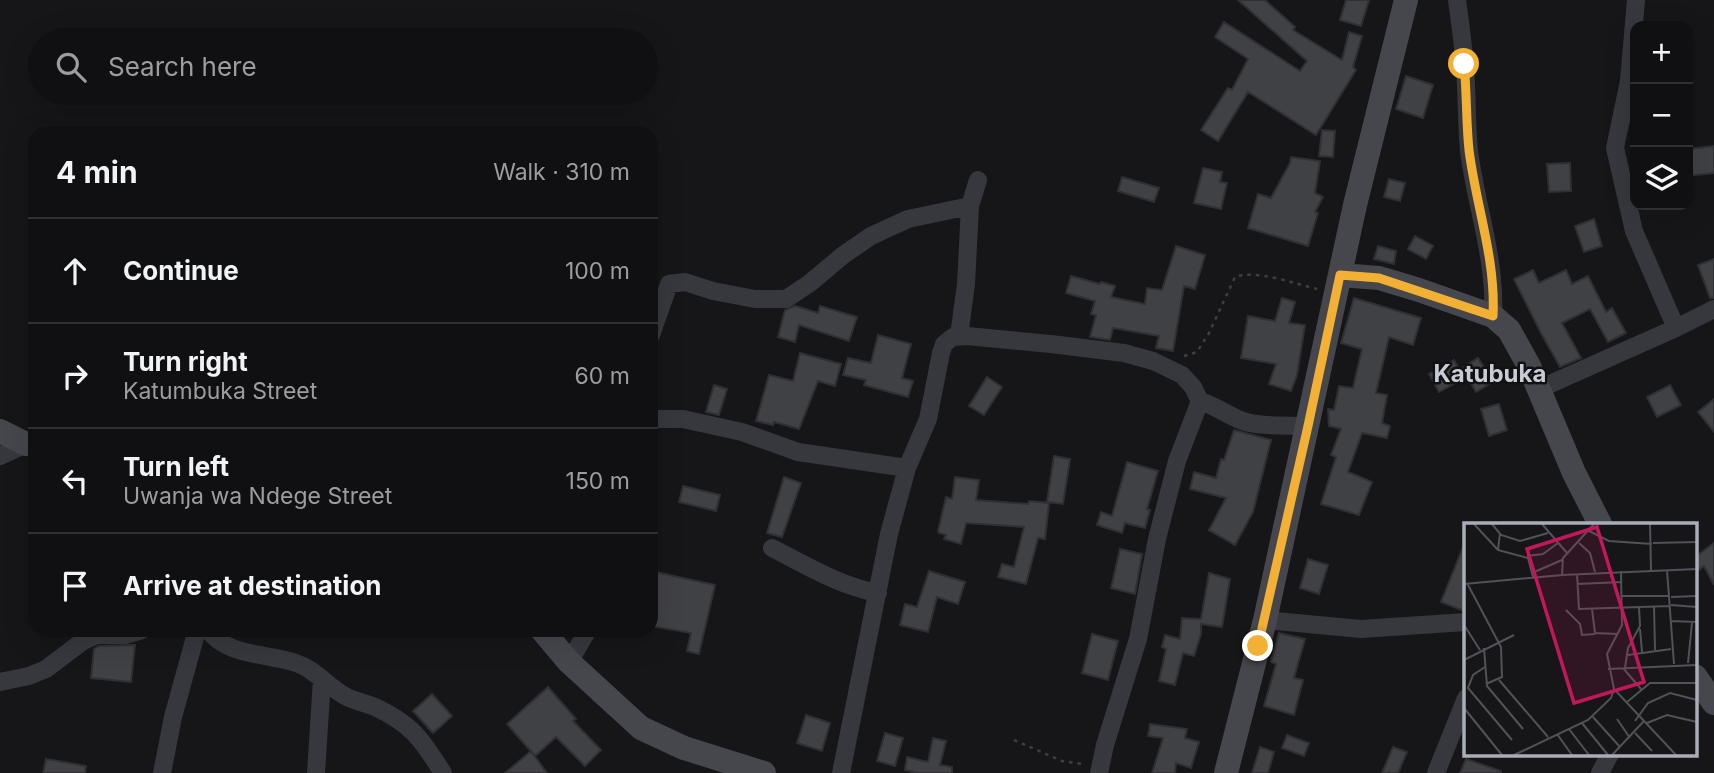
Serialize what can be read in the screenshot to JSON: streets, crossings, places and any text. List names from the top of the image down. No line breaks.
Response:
{"districts":["Katubuka"],"page":{"map_buttons":["+","−"],"search":"Search here","heading":["4 min","Walk · 310 m"],"list":[["Continue","100 m"],["Turn right","Katumbuka Street","60 m"],["Turn left","Uwanja wa Ndege Street","150 m"],"Arrive at destination"]}}
